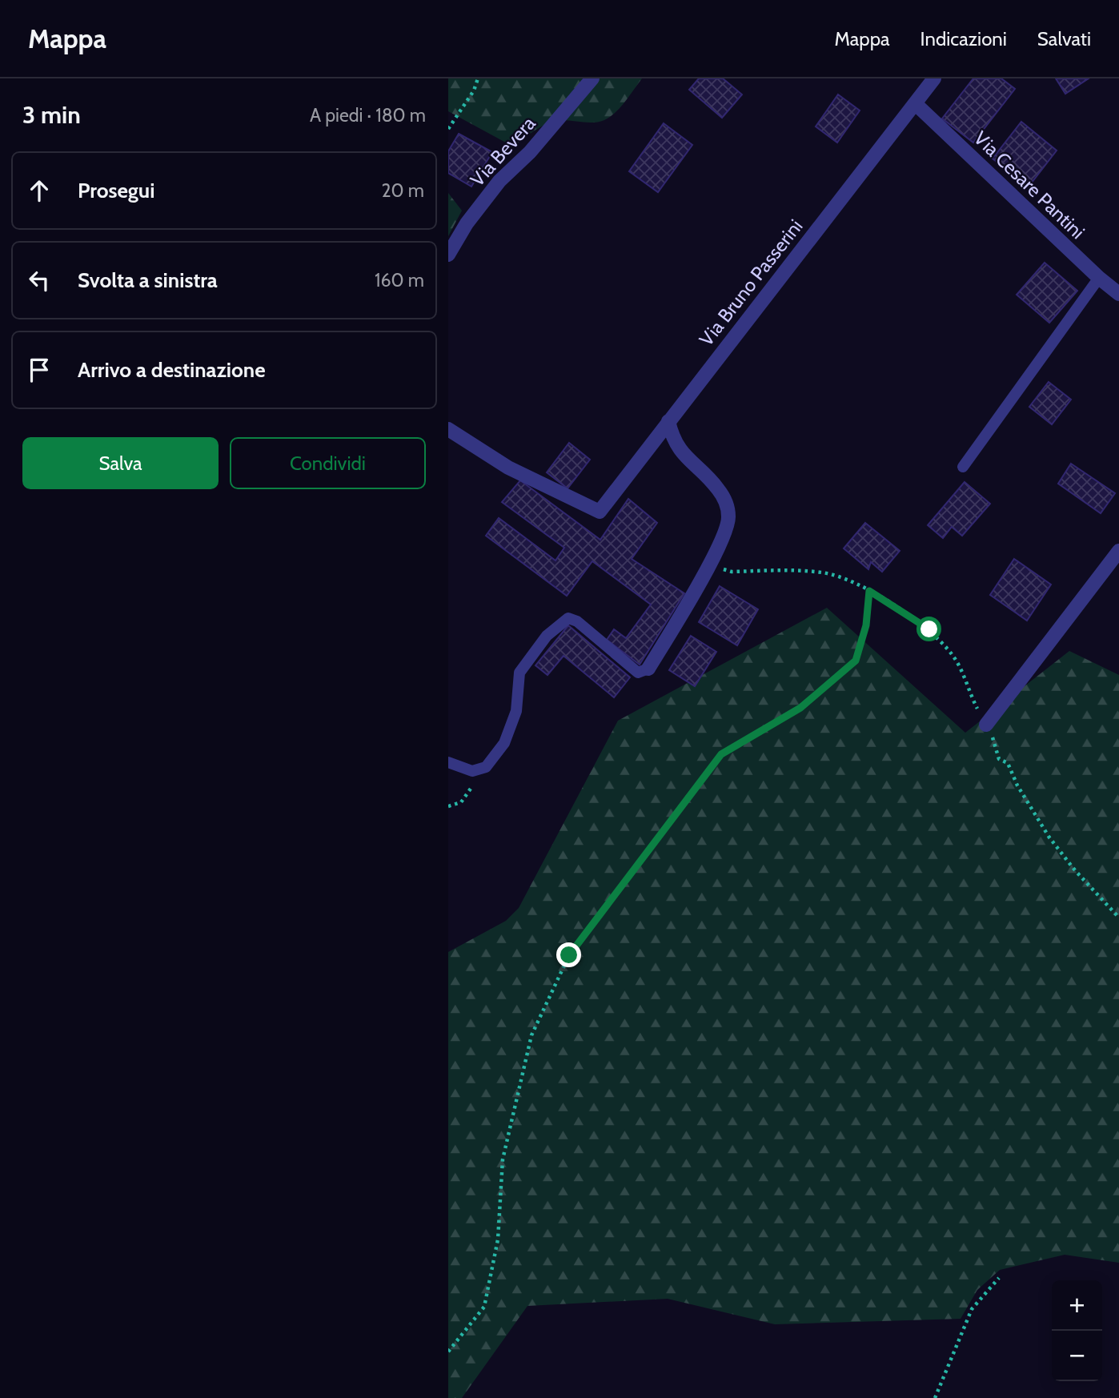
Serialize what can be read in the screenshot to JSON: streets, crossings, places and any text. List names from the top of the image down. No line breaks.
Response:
{"streets":{"street":["Via Bevera","Via Cesare Pantini","Via Bruno Passerini"]},"crossings":[["Via Cesare Pantini","Via Bruno Passerini"]],"page":{"header":"Mappa","nav":["Mappa","Indicazioni","Salvati"],"heading":["3 min","A piedi · 180 m"],"list":[["Prosegui","20 m"],["Svolta a sinistra","160 m"],"Arrivo a destinazione"],"buttons":["Salva","Condividi"],"map_buttons":["+","−"]}}
